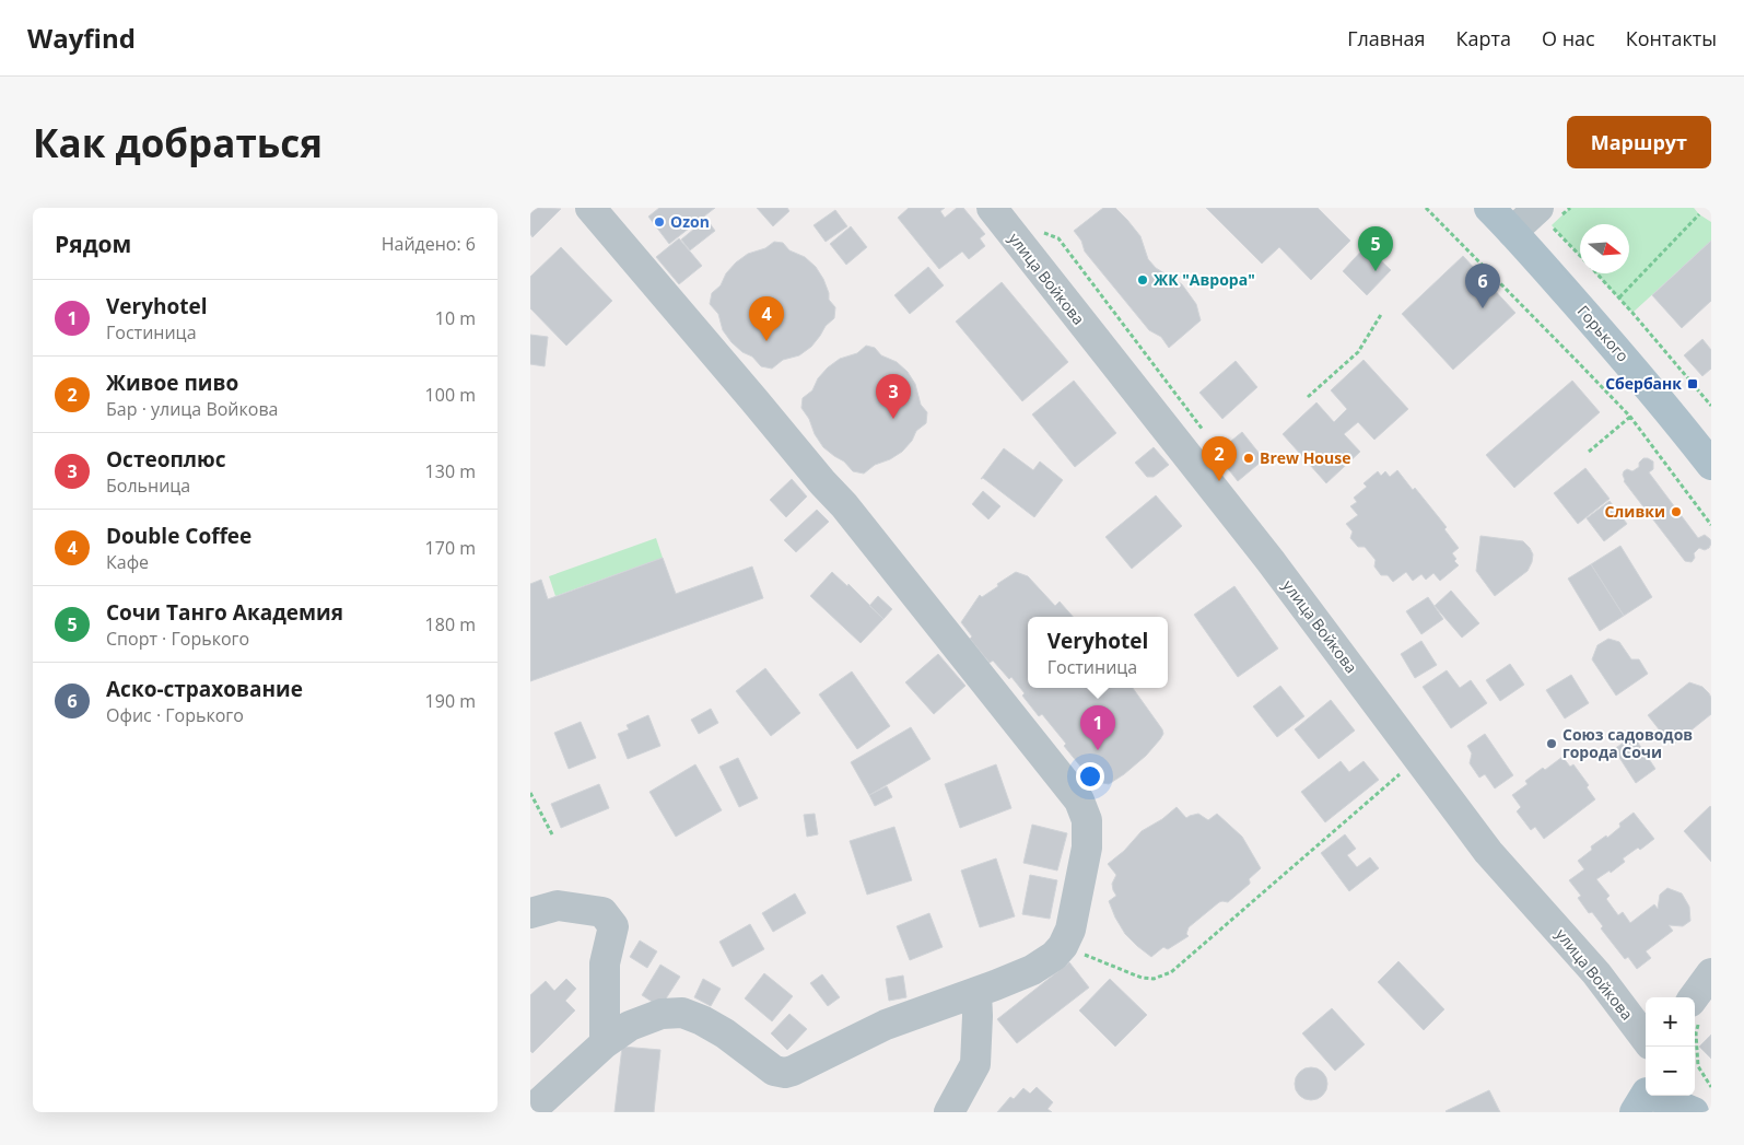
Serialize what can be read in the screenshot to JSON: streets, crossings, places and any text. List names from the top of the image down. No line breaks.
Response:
{"streets":{"main road":["Горького"],"street":["улица Войкова"]},"places":{"other":["Ozon","ЖК \"Аврора\"","Brew House","Сливки","Союз садоводов города Сочи"],"transit":["Сбербанк"]},"north":"right","page":{"header":"Wayfind","nav":["Главная","Карта","О нас","Контакты"],"buttons":"Маршрут","title":"Как добраться","heading":["Рядом","Найдено: 6"],"pins":["5","6","4","3","2","1"],"list":[{"mark":"1","name":"Veryhotel","note":"Гостиница","value":"10 m"},{"mark":"2","name":"Живое пиво","note":"Бар · улица Войкова","value":"100 m"},{"mark":"3","name":"Остеоплюс","note":"Больница","value":"130 m"},{"mark":"4","name":"Double Coffee","note":"Кафе","value":"170 m"},{"mark":"5","name":"Сочи Танго Академия","note":"Спорт · Горького","value":"180 m"},{"mark":"6","name":"Аско-страхование","note":"Офис · Горького","value":"190 m"}],"popup":["Veryhotel","Гостиница"],"map_buttons":["+","−"]}}
